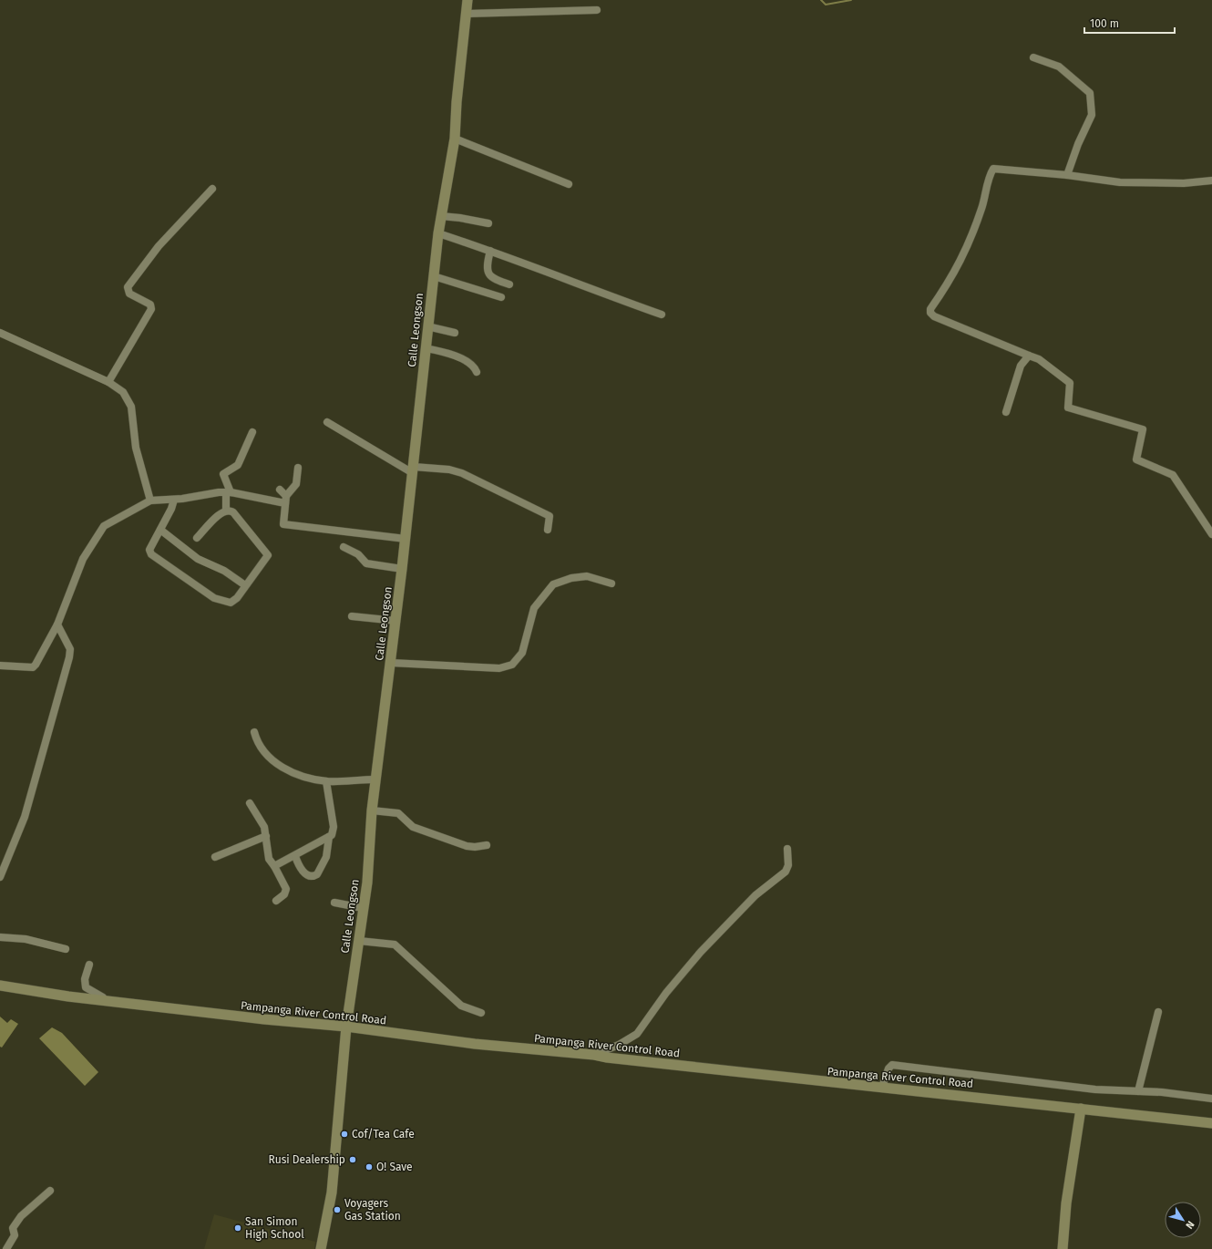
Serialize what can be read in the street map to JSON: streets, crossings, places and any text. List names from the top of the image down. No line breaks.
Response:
{"streets":{"street":["Calle Leongson","Pampanga River Control Road"]},"crossings":[["Calle Leongson","Pampanga River Control Road"]],"places":["Cof/Tea Cafe","Rusi Dealership","O! Save","Voyagers Gas Station","San Simon High School"],"scale_bar":"100 m","north":"bottom right"}
